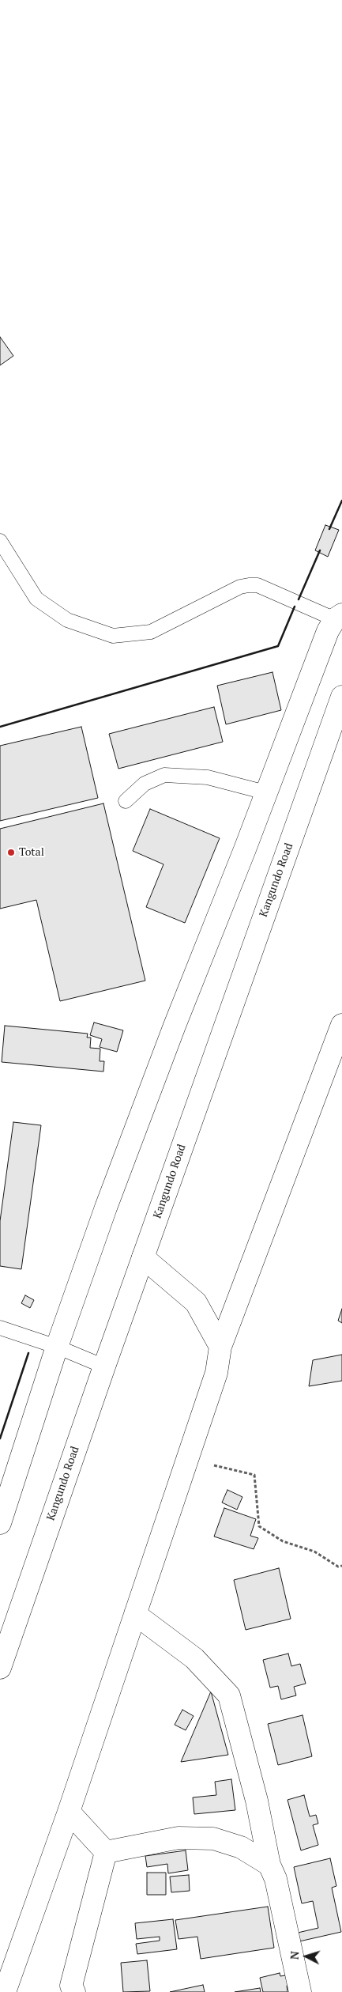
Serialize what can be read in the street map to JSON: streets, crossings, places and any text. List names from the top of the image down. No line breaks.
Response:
{"streets":{"main road":["Kangundo Road"]},"places":["Total"],"north":"left"}
